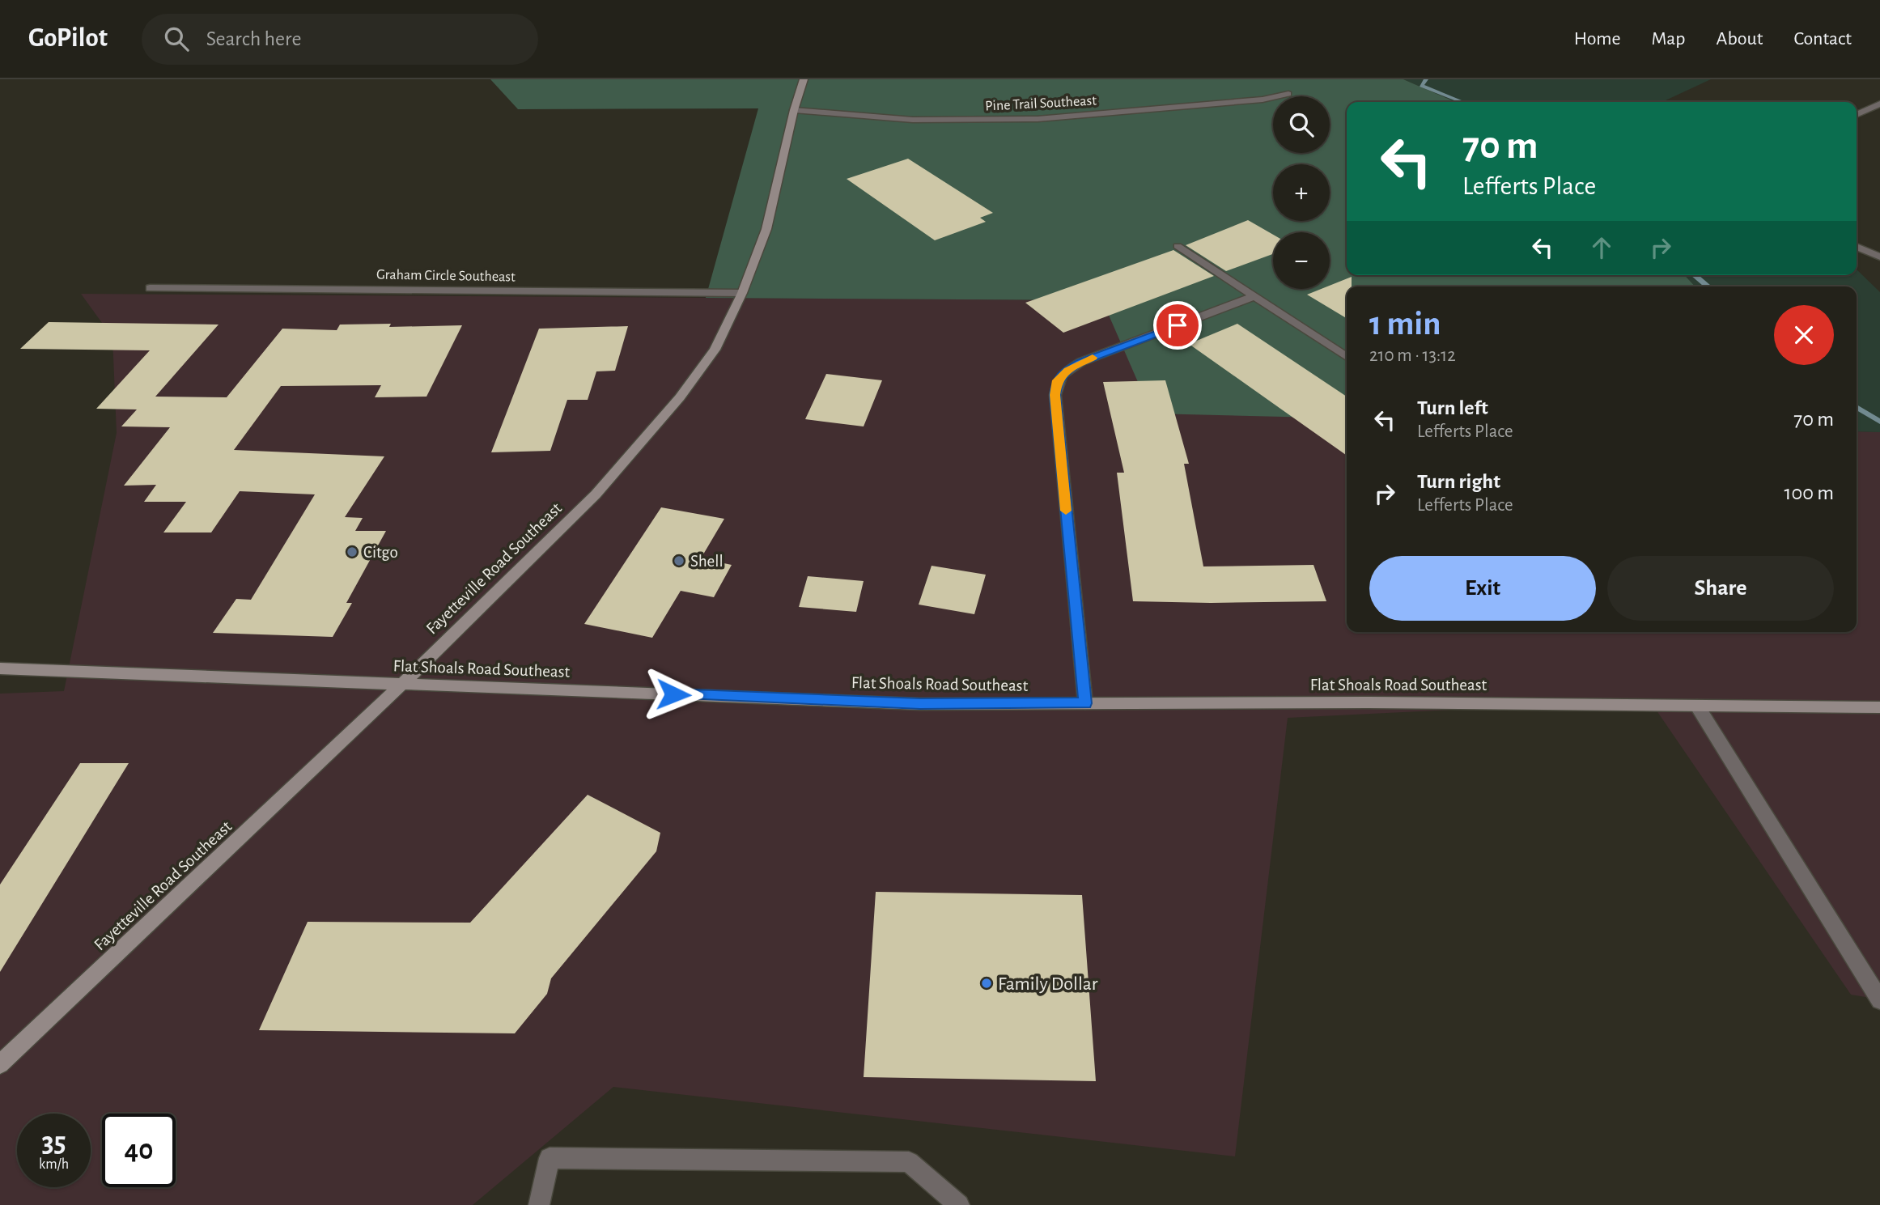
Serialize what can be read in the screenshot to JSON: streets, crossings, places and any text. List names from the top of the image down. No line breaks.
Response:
{"streets":{"street":["Pine Trail Southeast","Graham Circle Southeast","Fayetteville Road Southeast","Flat Shoals Road Southeast"]},"crossings":[["Pine Trail Southeast","Fayetteville Road Southeast"],["Graham Circle Southeast","Fayetteville Road Southeast"],["Fayetteville Road Southeast","Flat Shoals Road Southeast"]],"places":["Citgo","Shell","Family Dollar"],"page":{"header":"GoPilot","search":"Search here","nav":["Home","Map","About","Contact"],"map_buttons":["+","−"],"turn":["70 m","Lefferts Place"],"heading":["1 min","210 m · 13:12"],"list":[{"name":"Turn left","note":"Lefferts Place","value":"70 m"},{"name":"Turn right","note":"Lefferts Place","value":"100 m"}],"buttons":["Exit","Share"],"speed":"35 km/h","limit":"40"}}
